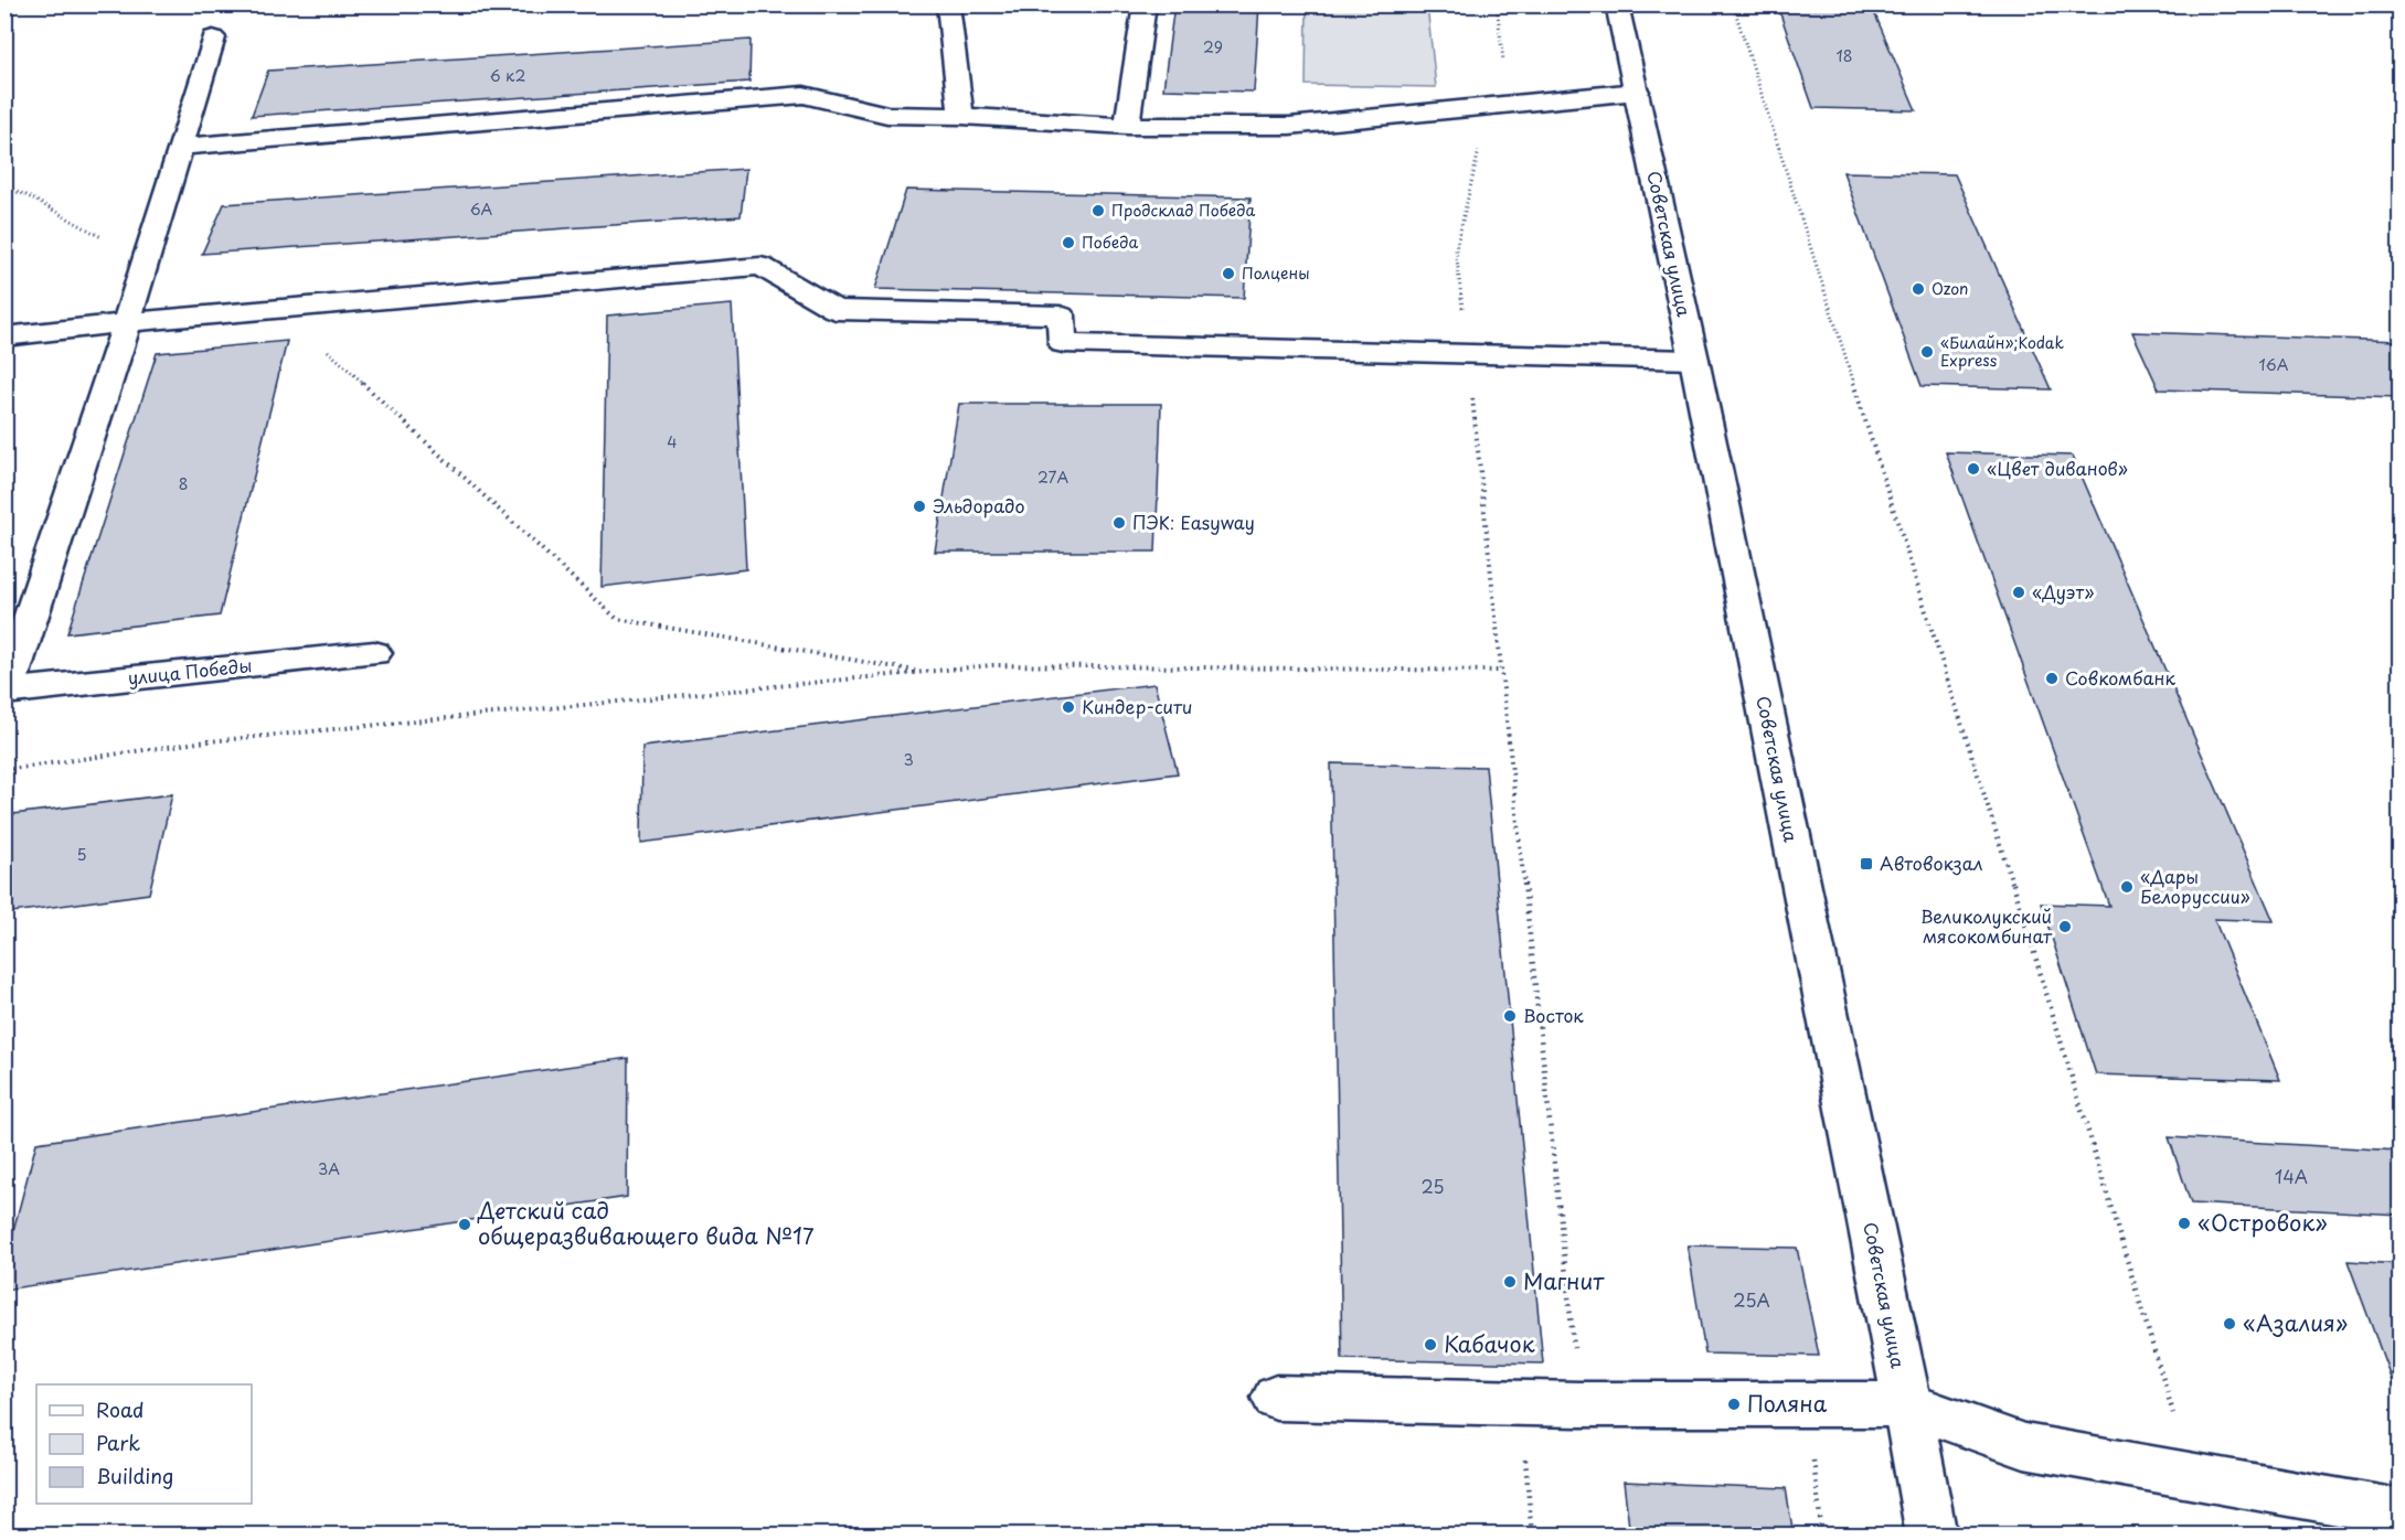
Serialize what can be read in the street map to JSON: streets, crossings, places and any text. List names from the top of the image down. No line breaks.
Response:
{"streets":{"main road":["Советская улица","улица Победы"]},"places":{"other":["Продсклад Победа","Победа","Полцены","Ozon","«Билайн»;Kodak Express","«Цвет диванов»","Эльдорадо","ПЭК: Easyway","«Дуэт»","Совкомбанк","Киндер-сити","«Дары Белоруссии»","Великолукский мясокомбинат","Восток","«Островок»","Детский сад общеразвивающего вида №17","Магнит","«Азалия»","Кабачок","Поляна"],"transit":["Автовокзал"]},"house_numbers":["29","18","6 к2","6А","16А","4","27А","8","3","5","3А","14А","25","25А"],"legend":["Road","Park","Building"]}
